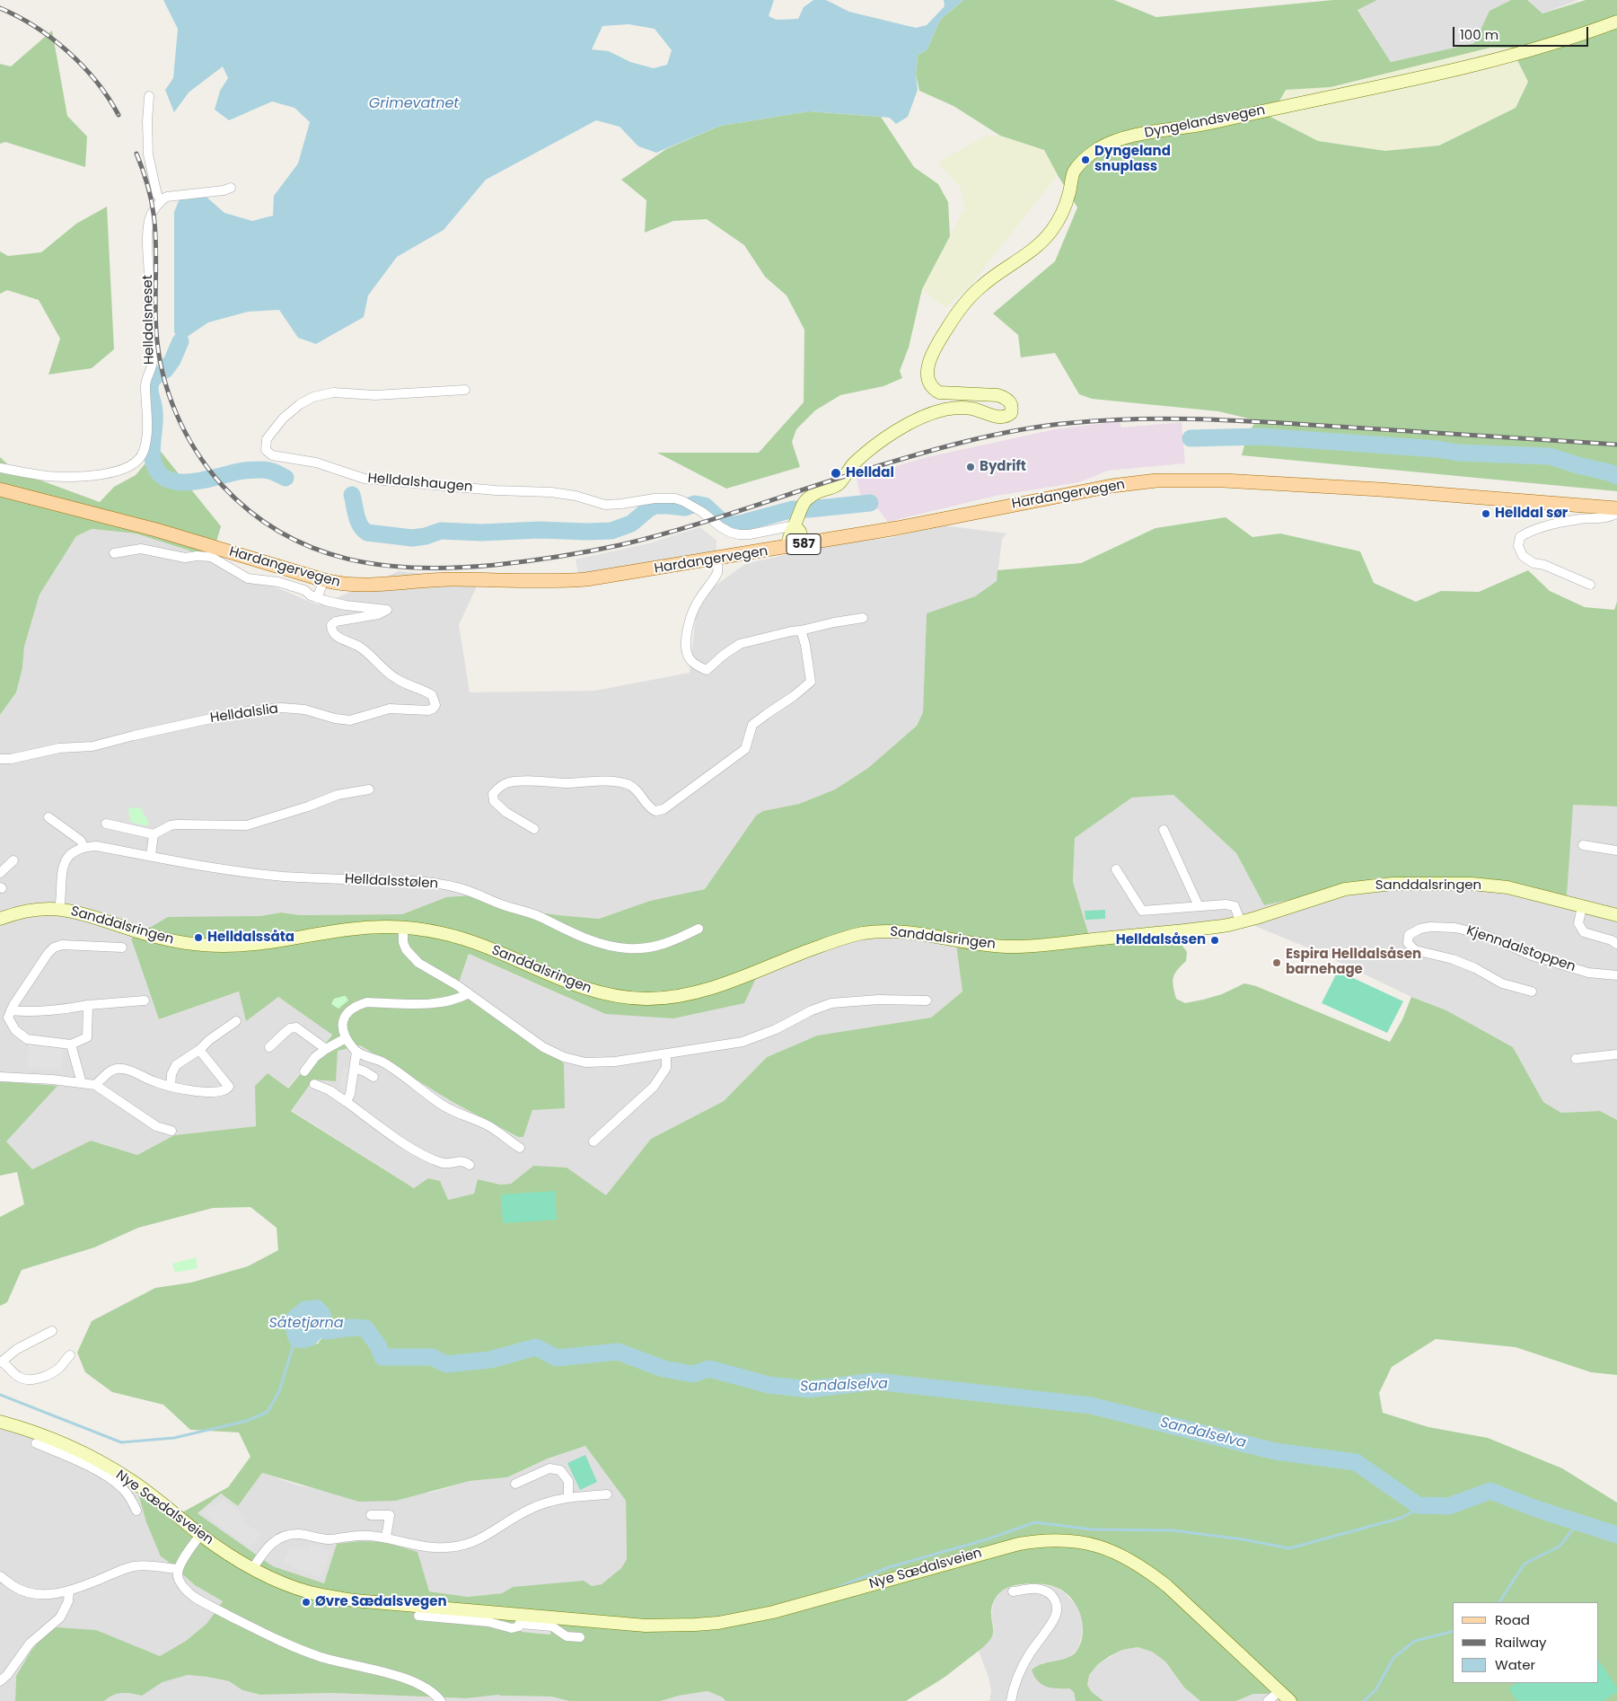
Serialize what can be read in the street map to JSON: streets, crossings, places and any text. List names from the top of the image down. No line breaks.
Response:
{"streets":{"main road":["Dyngelandsvegen","Hardangervegen","587","Sanddalsringen","Nye Sædalsveien"],"street":["Helldalsneset","Helldalshaugen","Helldalslia","Helldalsstølen","Kjenndalstoppen"]},"crossings":[["Dyngelandsvegen","Helldalshaugen"],["Dyngelandsvegen","Hardangervegen"]],"water":["Grimevatnet","Såtetjørna","Sandalselva"],"places":["Dyngeland snuplass","Bydrift","Helldal","Helldal sør","Helldalssåta","Helldalsåsen","Espira Helldalsåsen barnehage","Øvre Sædalsvegen"],"legend":["Road","Railway","Water"],"scale_bar":"100 m"}
